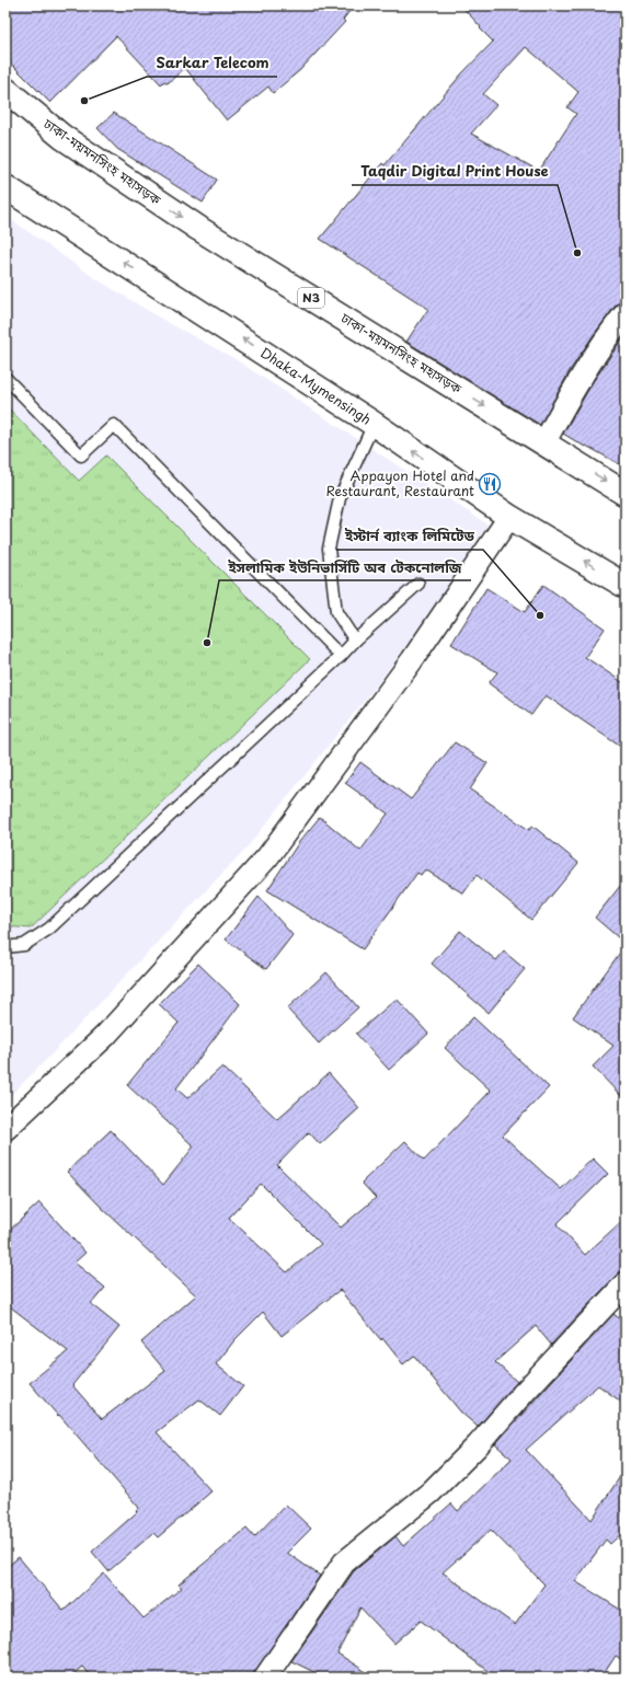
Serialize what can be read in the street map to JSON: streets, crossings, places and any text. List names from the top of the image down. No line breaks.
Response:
{"streets":{"highway":["ঢাকা-ময়মনসিংহ মহাসড়ক","N3","Dhaka-Mymensingh"]},"one_way":["ঢাকা-ময়মনসিংহ মহাসড়ক","Dhaka-Mymensingh"],"places":{"other":["Sarkar Telecom","Taqdir Digital Print House","ইস্টার্ন ব্যাংক লিমিটেড","ইসলামিক ইউনিভার্সিটি অব টেকনোলজি"],"restaurant":["Appayon Hotel and Restaurant, Restaurant"]}}
